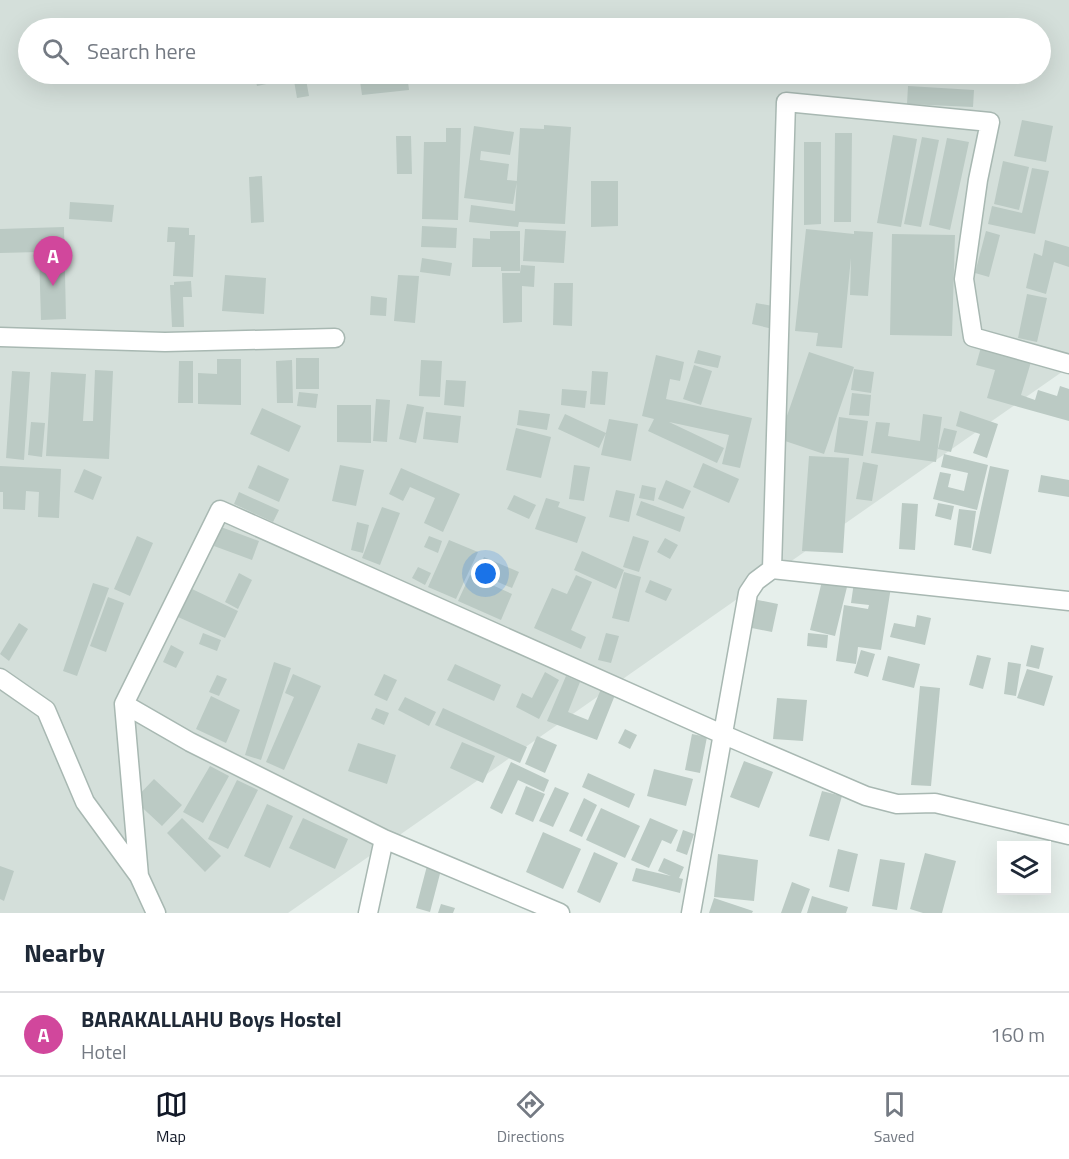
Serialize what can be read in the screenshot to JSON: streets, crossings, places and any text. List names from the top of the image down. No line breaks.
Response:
{"page":{"search":"Search here","pins":"A","heading":"Nearby","list":[{"mark":"A","name":"BARAKALLAHU Boys Hostel","note":"Hotel","value":"160 m"}],"nav":["Map","Directions","Saved"]}}
